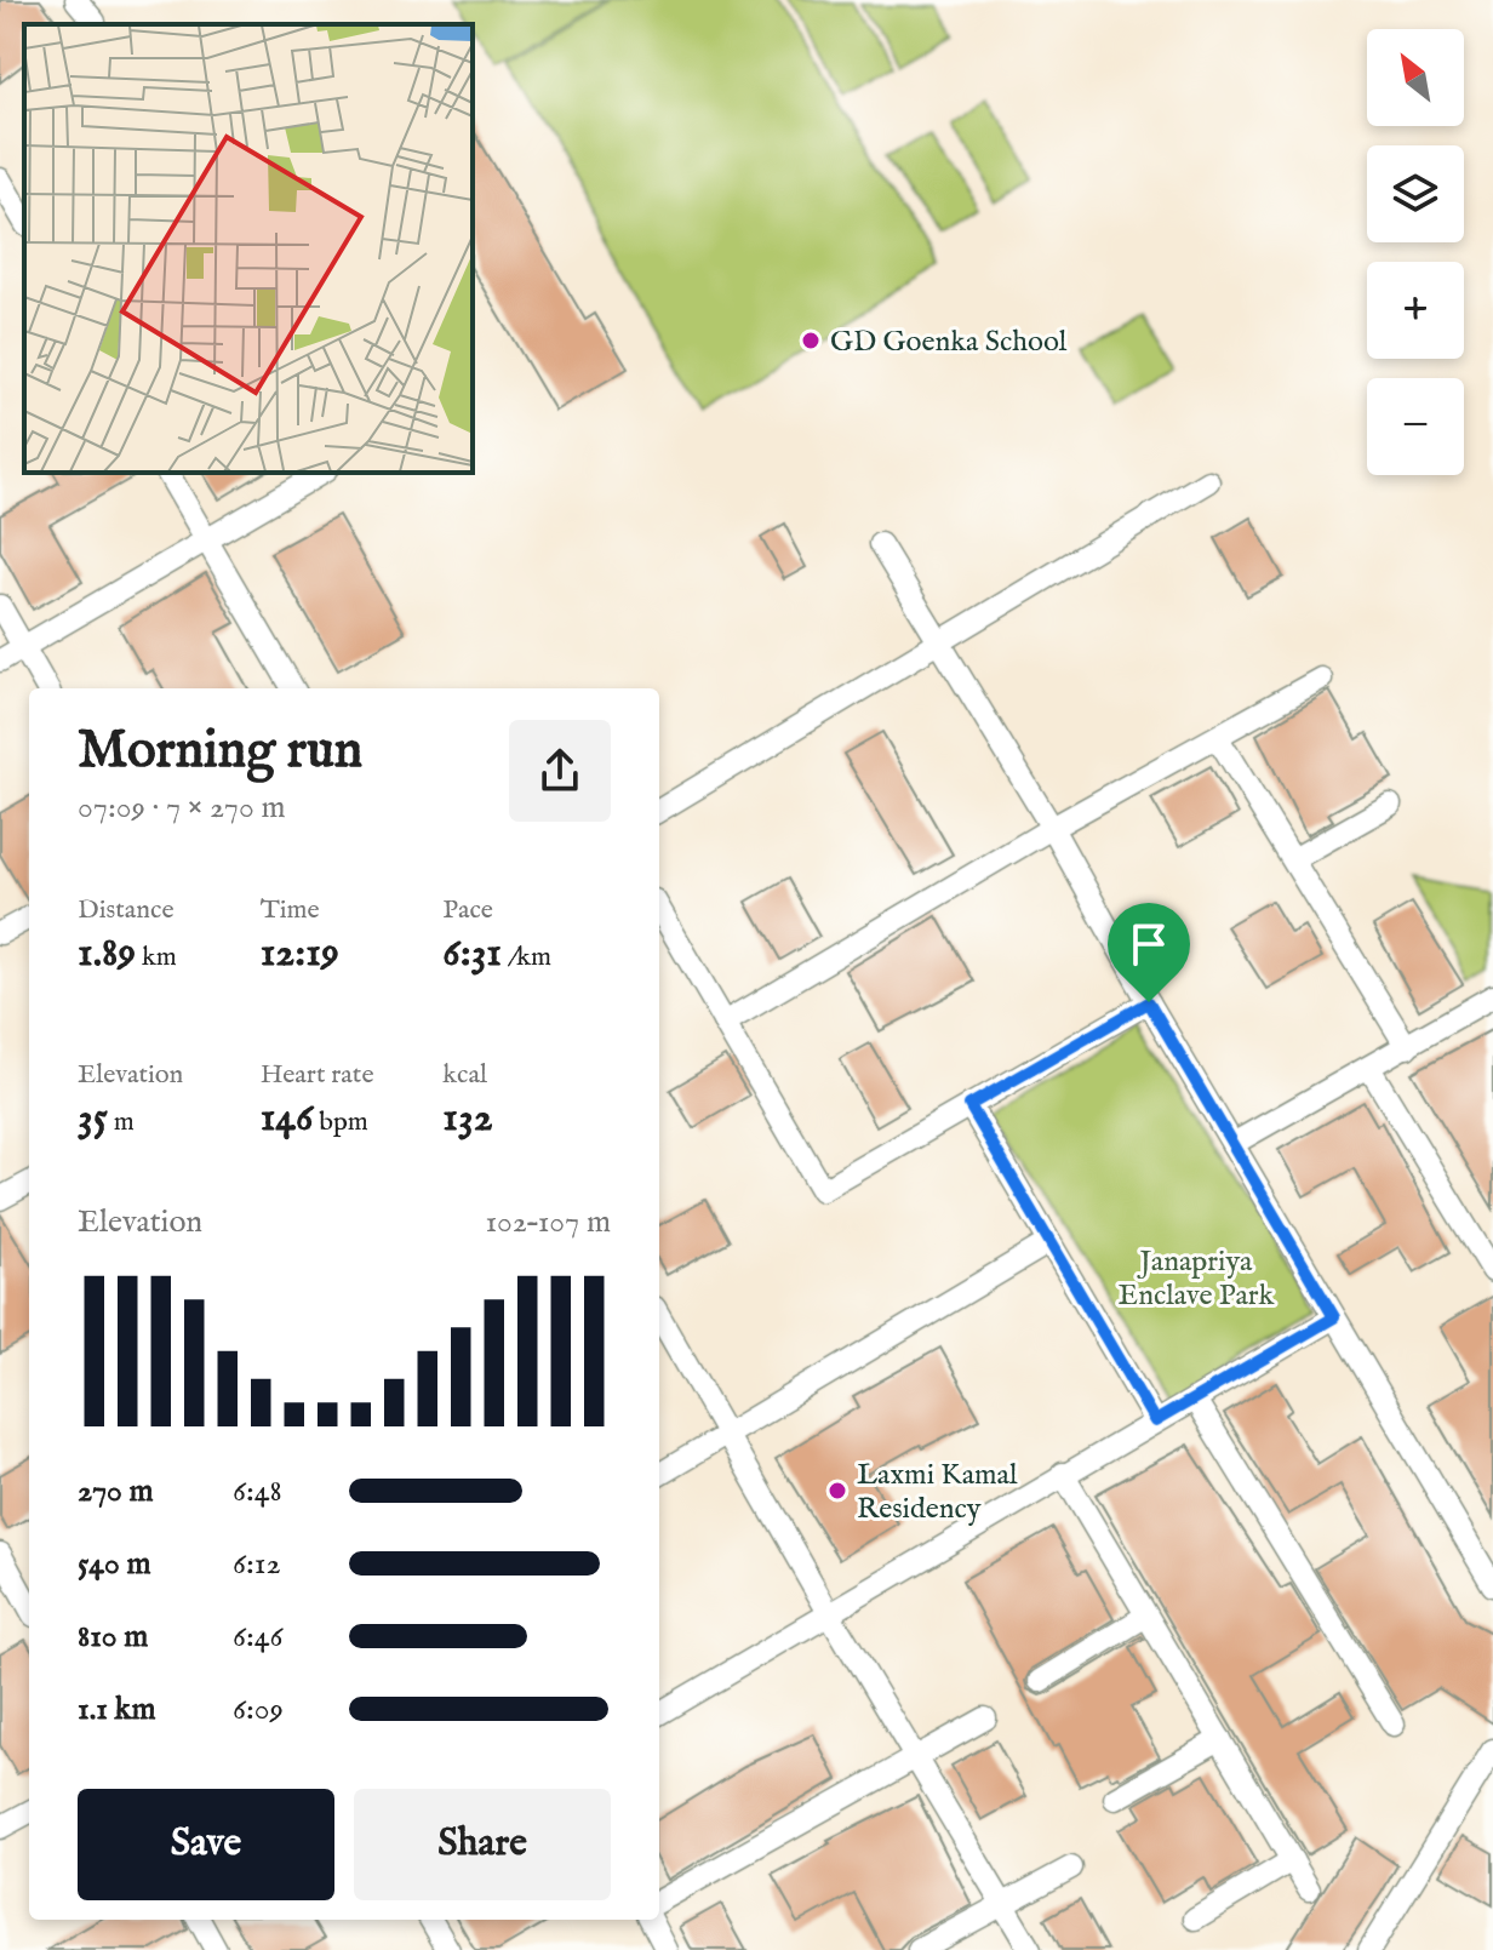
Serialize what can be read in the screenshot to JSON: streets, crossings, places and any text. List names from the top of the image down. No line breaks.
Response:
{"parks":["Janapriya Enclave Park"],"places":["GD Goenka School","Laxmi Kamal Residency"],"north":"top left","page":{"map_buttons":["+","−"],"heading":["Morning run","07:09 · 7 × 270 m"],"stats":[["Distance","1.89 km"],["Time","12:19"],["Pace","6:31 /km"],["Elevation","35 m"],["Heart rate","146 bpm"],["kcal","132"]],"chart":["Elevation","102–107 m"],"list":[{"name":"270 m","note":"6:48"},{"name":"540 m","note":"6:12"},{"name":"810 m","note":"6:46"},{"name":"1.1 km","note":"6:09"}],"buttons":["Save","Share"]}}
